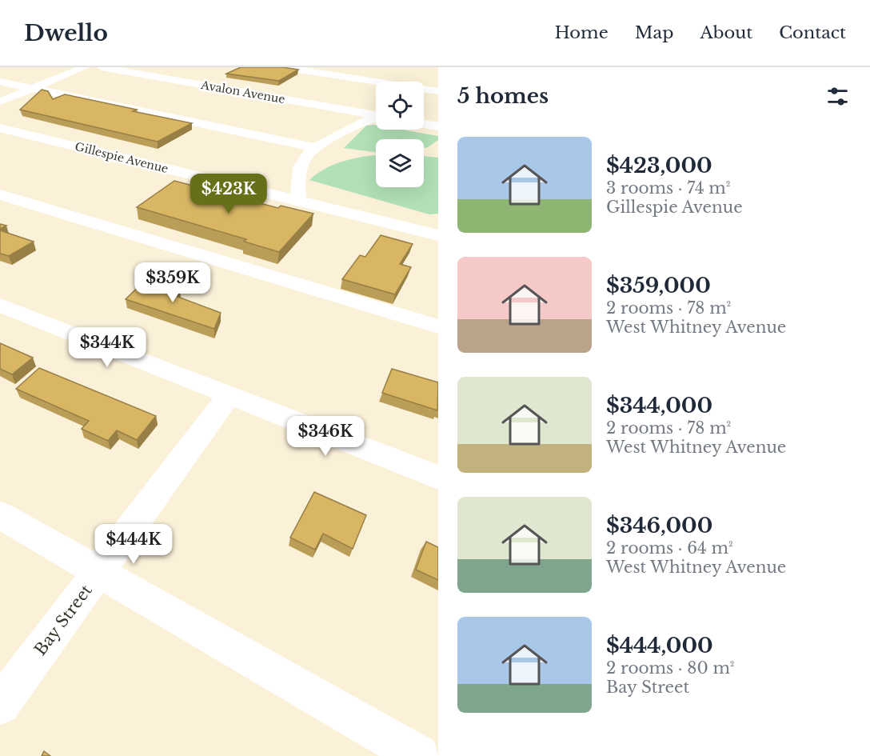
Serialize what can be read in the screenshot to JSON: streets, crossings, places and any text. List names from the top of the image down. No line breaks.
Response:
{"streets":{"street":["Avalon Avenue","Gillespie Avenue","Bay Street"]},"page":{"header":"Dwello","nav":["Home","Map","About","Contact"],"heading":"5 homes","list":[{"name":"$423,000","note":"3 rooms · 74 m² · Gillespie Avenue"},{"name":"$359,000","note":"2 rooms · 78 m² · West Whitney Avenue"},{"name":"$344,000","note":"2 rooms · 78 m² · West Whitney Avenue"},{"name":"$346,000","note":"2 rooms · 64 m² · West Whitney Avenue"},{"name":"$444,000","note":"2 rooms · 80 m² · Bay Street"}],"price":["$423K","$359K","$344K","$346K","$444K"]}}
